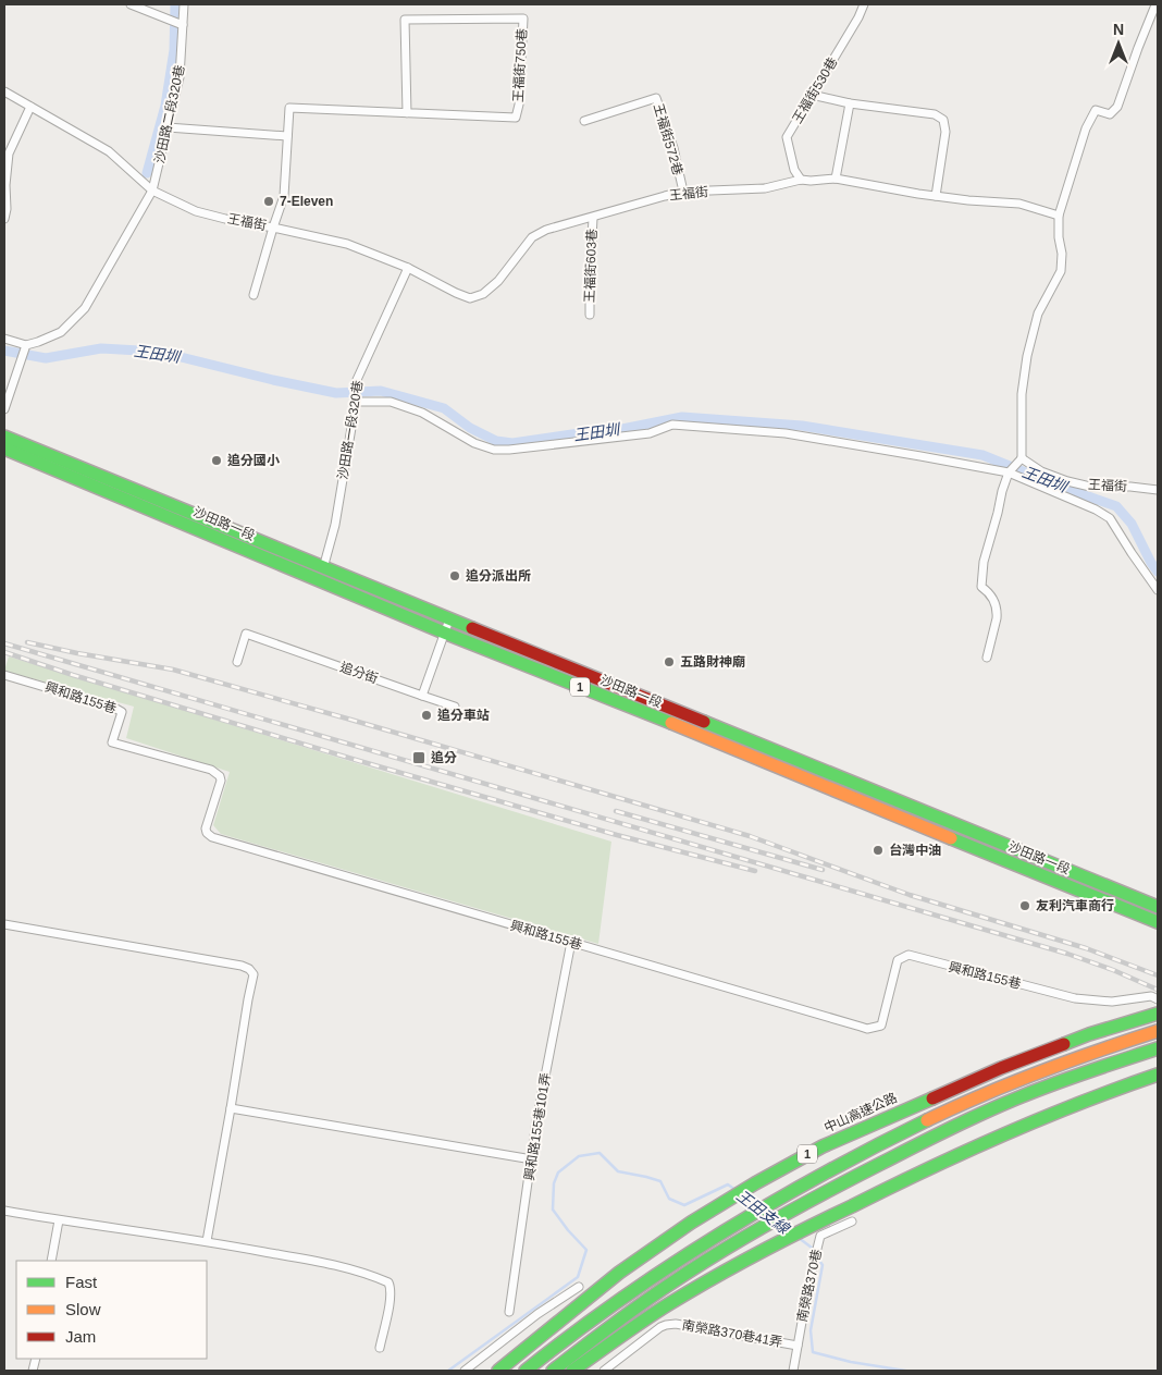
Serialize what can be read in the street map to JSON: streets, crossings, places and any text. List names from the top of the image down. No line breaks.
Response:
{"streets":{"main road":["沙田路一段","1","中山高速公路"],"street":["王福街750巷","王福街530巷","沙田路二段320巷","王福街572巷","王福街","王福街603巷","沙田路一段320巷","追分街","興和路155巷","興和路155巷101弄","南榮路370巷","南榮路370巷41弄"]},"crossings":[["王福街750巷","王福街"],["王福街530巷","王福街"],["沙田路二段320巷","王福街"],["王福街572巷","王福街"],["王福街","王福街603巷"],["王福街","沙田路一段320巷"],["沙田路一段320巷","沙田路一段"],["興和路155巷","興和路155巷101弄"],["南榮路370巷","南榮路370巷41弄"]],"water":["王田圳","王田支線"],"places":{"other":["7-Eleven","追分國小","追分派出所","五路財神廟","追分車站","台灣中油","友利汽車商行"],"transit":["追分"]},"legend":["Fast","Slow","Jam"],"north":"top"}
